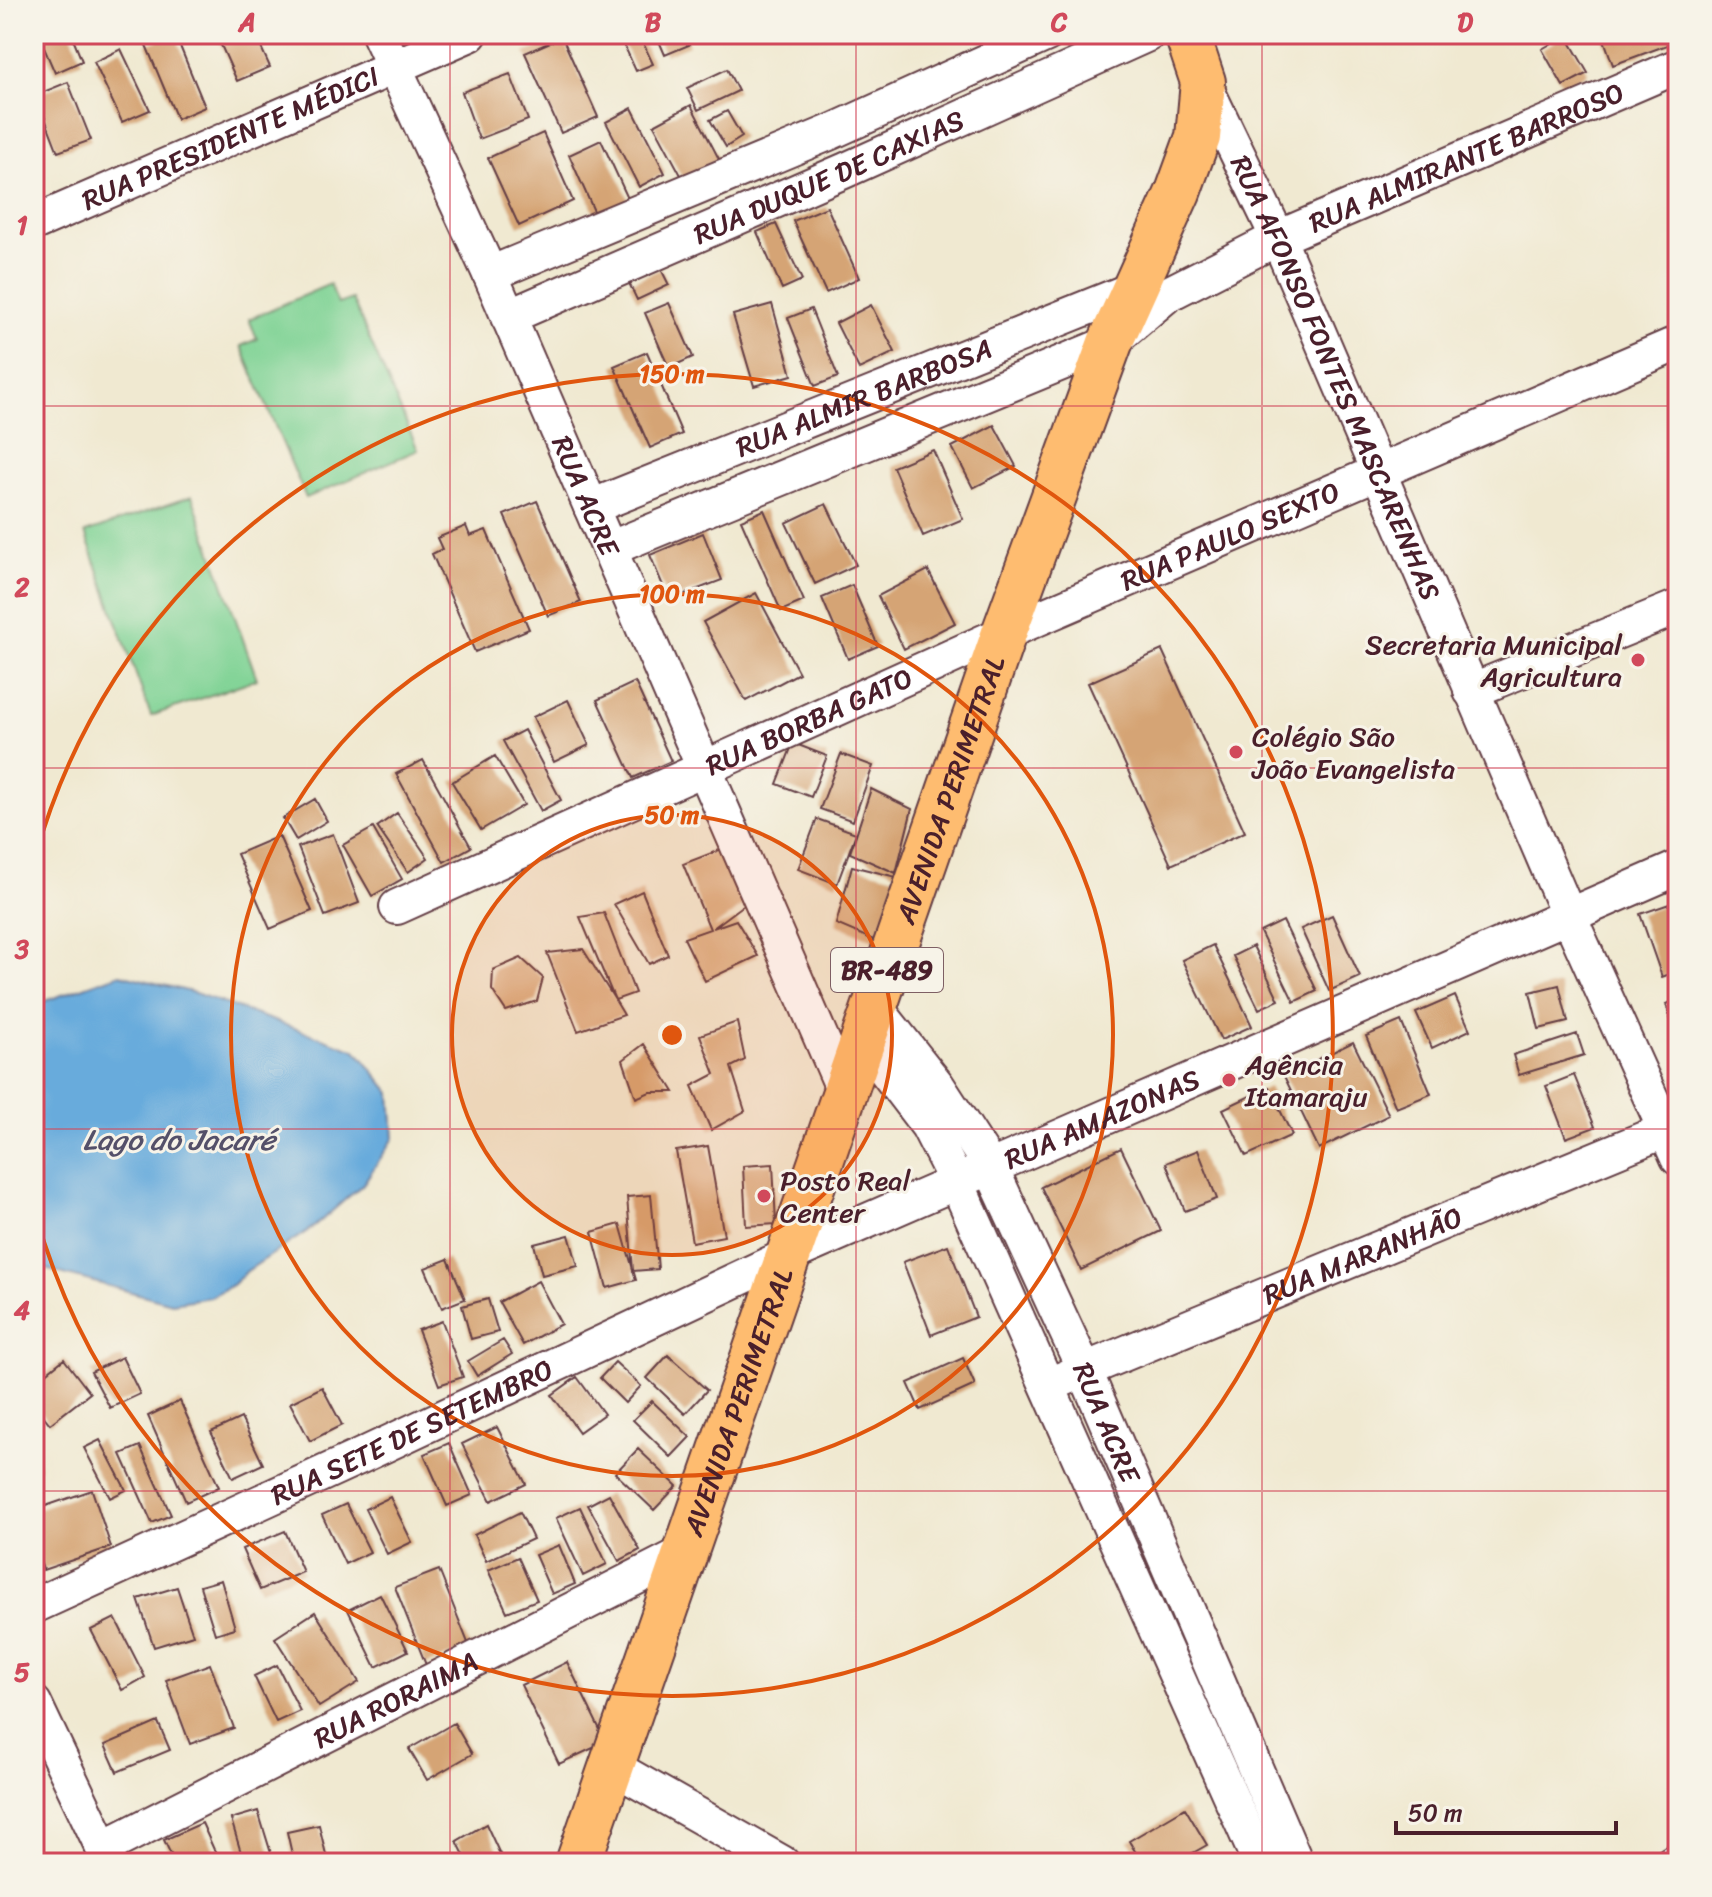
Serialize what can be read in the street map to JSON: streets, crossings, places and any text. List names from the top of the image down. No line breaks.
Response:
{"streets":{"main road":["AVENIDA PERIMETRAL","BR-489"],"street":["RUA PRESIDENTE MÉDICI","RUA ALMIRANTE BARROSO","RUA DUQUE DE CAXIAS","RUA AFONSO FONTES MASCARENHAS","RUA ALMIR BARBOSA","RUA ACRE","RUA PAULO SEXTO","RUA BORBA GATO","RUA AMAZONAS","RUA MARANHÃO","RUA SETE DE SETEMBRO","RUA RORAIMA"]},"crossings":[["RUA PRESIDENTE MÉDICI","RUA ACRE"],["RUA ALMIRANTE BARROSO","RUA AFONSO FONTES MASCARENHAS"],["RUA ALMIRANTE BARROSO","RUA ALMIR BARBOSA"],["RUA ALMIRANTE BARROSO","AVENIDA PERIMETRAL"],["RUA DUQUE DE CAXIAS","RUA ACRE"],["RUA AFONSO FONTES MASCARENHAS","RUA PAULO SEXTO"],["RUA AFONSO FONTES MASCARENHAS","AVENIDA PERIMETRAL"],["RUA AFONSO FONTES MASCARENHAS","BR-489"],["RUA AFONSO FONTES MASCARENHAS","RUA AMAZONAS"],["RUA AFONSO FONTES MASCARENHAS","RUA MARANHÃO"],["RUA ALMIR BARBOSA","RUA ACRE"],["RUA ALMIR BARBOSA","AVENIDA PERIMETRAL"],["RUA ACRE","RUA BORBA GATO"],["RUA ACRE","AVENIDA PERIMETRAL"],["RUA ACRE","RUA AMAZONAS"],["RUA ACRE","RUA MARANHÃO"],["RUA PAULO SEXTO","RUA BORBA GATO"],["RUA PAULO SEXTO","AVENIDA PERIMETRAL"],["RUA BORBA GATO","AVENIDA PERIMETRAL"],["AVENIDA PERIMETRAL","BR-489"],["AVENIDA PERIMETRAL","RUA AMAZONAS"],["AVENIDA PERIMETRAL","RUA SETE DE SETEMBRO"],["AVENIDA PERIMETRAL","RUA RORAIMA"],["RUA AMAZONAS","RUA SETE DE SETEMBRO"]],"water":["Lago do Jacaré"],"places":["Secretaria Municipal Agricultura","Colégio São João Evangelista","Agência Itamaraju","Posto Real Center"],"scale_bar":"50 m","grid":{"columns":["A","B","C","D"],"rows":["1","2","3","4","5"]},"rings":["150 m","100 m","50 m"]}
